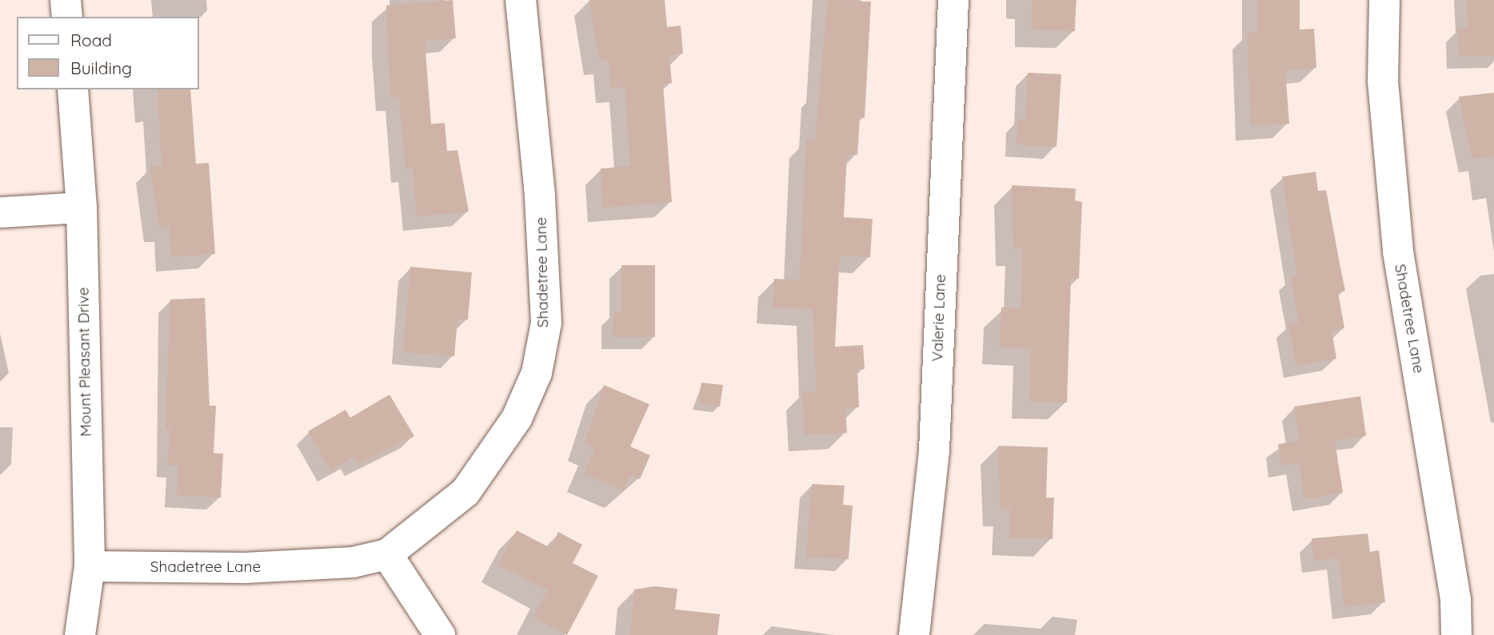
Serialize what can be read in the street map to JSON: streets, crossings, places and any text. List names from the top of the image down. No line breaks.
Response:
{"streets":{"street":["Shadetree Lane","Valerie Lane","Mount Pleasant Drive"]},"crossings":[["Shadetree Lane","Mount Pleasant Drive"]],"legend":["Road","Building"]}
